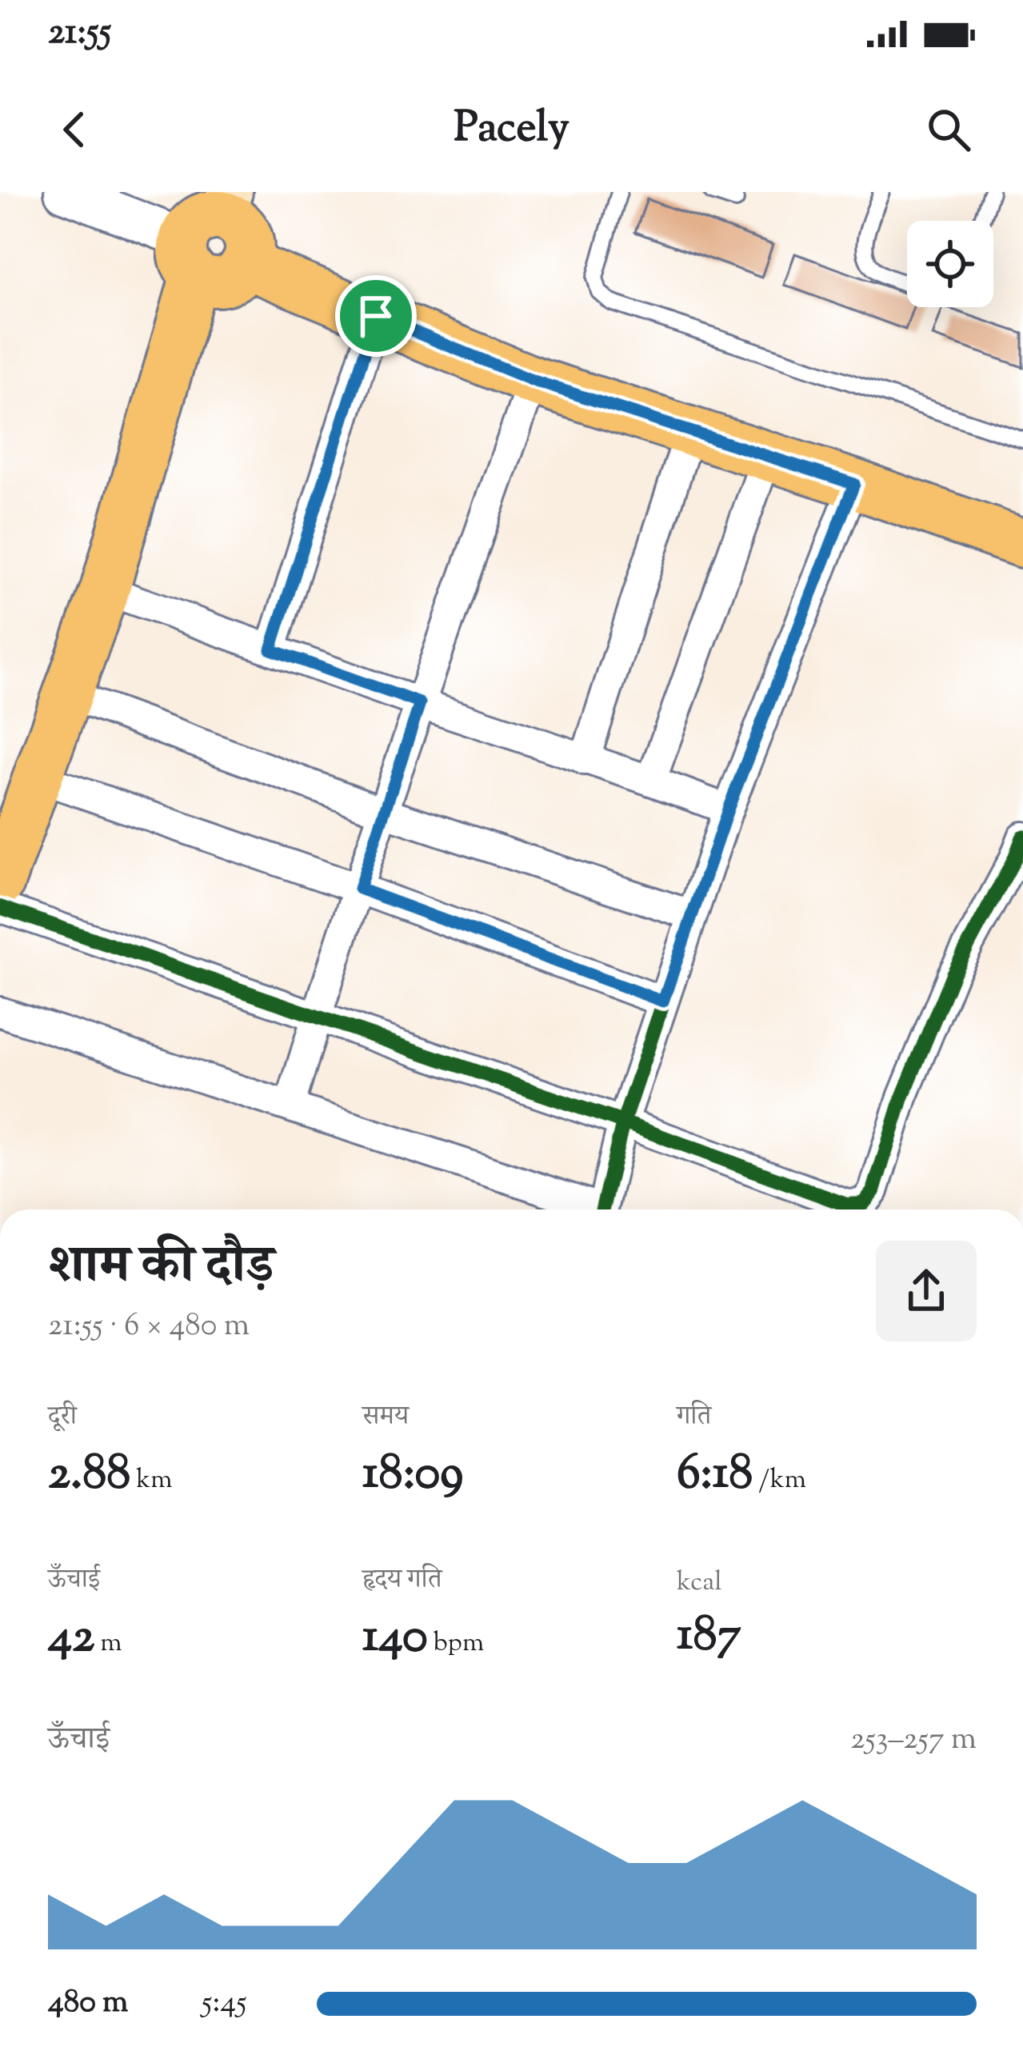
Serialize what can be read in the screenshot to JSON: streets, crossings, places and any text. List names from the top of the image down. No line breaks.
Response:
{"page":{"status":"21:55","header":"Pacely","heading":["शाम की दौड़","21:55 · 6 × 480 m"],"stats":[["दूरी","2.88 km"],["समय","18:09"],["गति","6:18 /km"],["ऊँचाई","42 m"],["हृदय गति","140 bpm"],["kcal","187"]],"chart":["ऊँचाई","253–257 m"],"list":[{"name":"480 m","note":"5:45"}]}}
